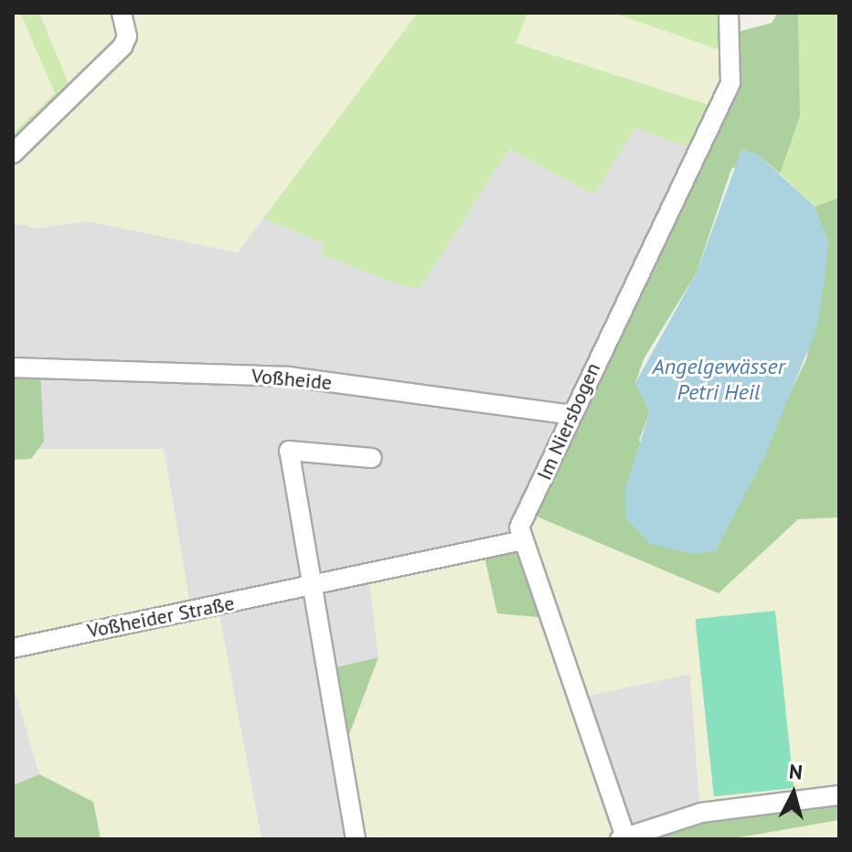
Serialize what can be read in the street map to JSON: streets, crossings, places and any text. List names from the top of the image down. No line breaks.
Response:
{"streets":{"street":["Voßheide","Im Niersbogen","Voßheider Straße"]},"crossings":[["Voßheide","Im Niersbogen"],["Im Niersbogen","Voßheider Straße"]],"water":["Angelgewässer Petri Heil"],"north":"top"}
